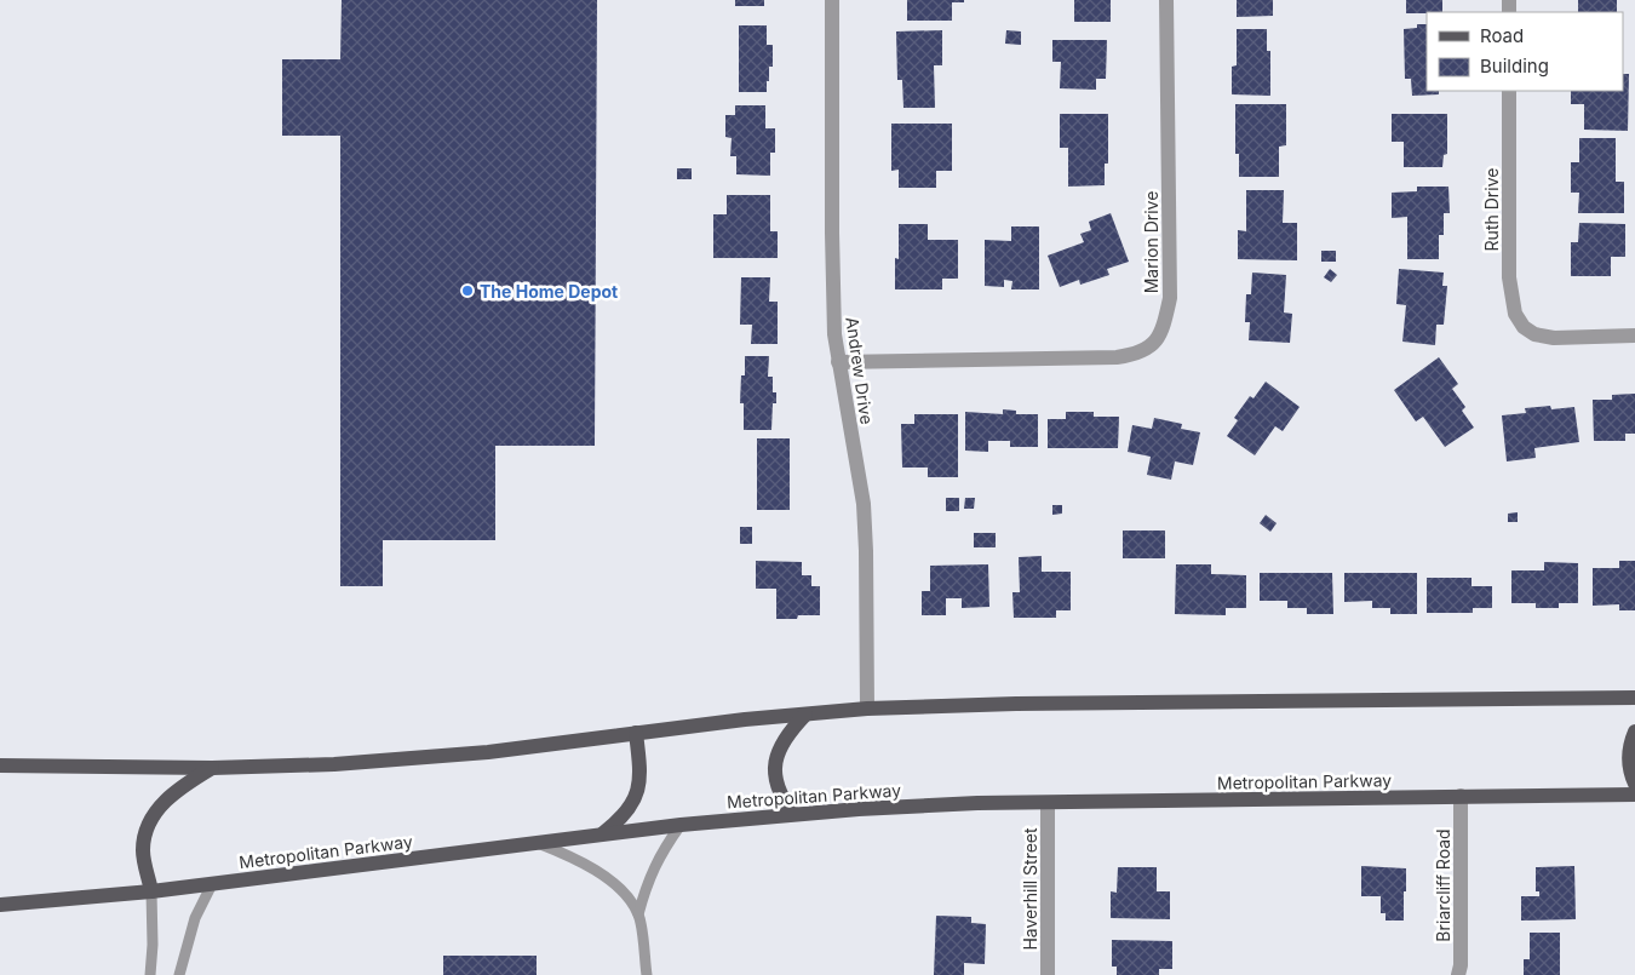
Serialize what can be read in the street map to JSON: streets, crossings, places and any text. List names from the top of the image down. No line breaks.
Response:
{"streets":{"main road":["Metropolitan Parkway"],"street":["Ruth Drive","Marion Drive","Andrew Drive","Briarcliff Road","Haverhill Street"]},"crossings":[["Marion Drive","Andrew Drive"],["Metropolitan Parkway","Briarcliff Road"],["Metropolitan Parkway","Haverhill Street"]],"places":["The Home Depot"],"legend":["Road","Building"]}
